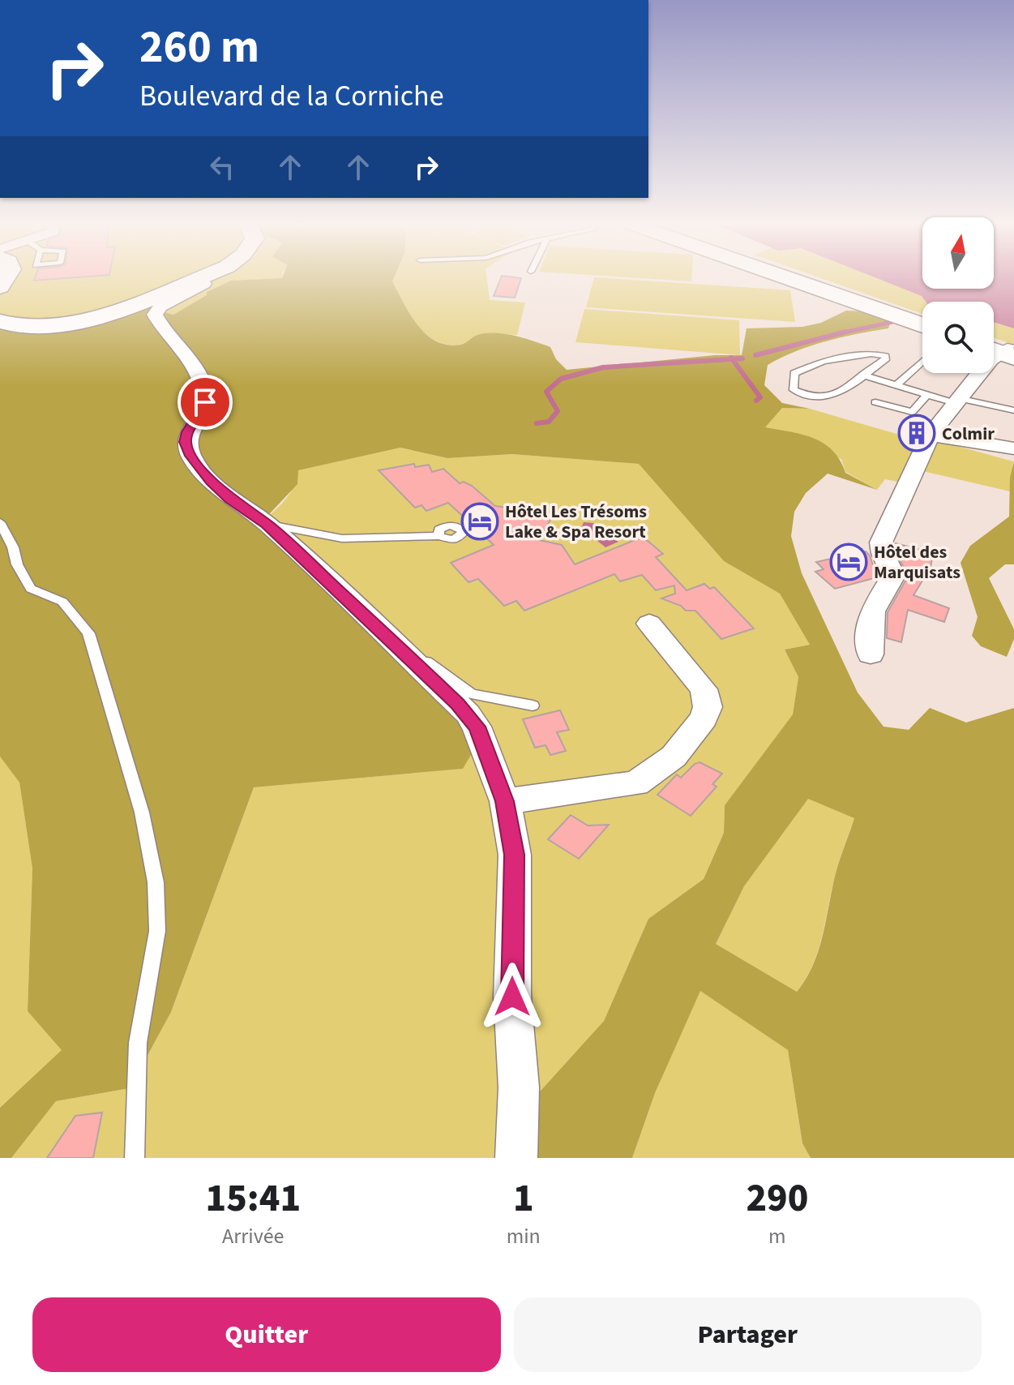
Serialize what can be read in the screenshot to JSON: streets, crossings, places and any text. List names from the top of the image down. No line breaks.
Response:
{"places":{"building":["Colmir"],"hotel":["Hôtel Les Trésoms Lake & Spa Resort","Hôtel des Marquisats"]},"north":"top","page":{"turn":["260 m","Boulevard de la Corniche"],"eta":["15:41","Arrivée","1","min","290","m"],"buttons":["Quitter","Partager"]}}
